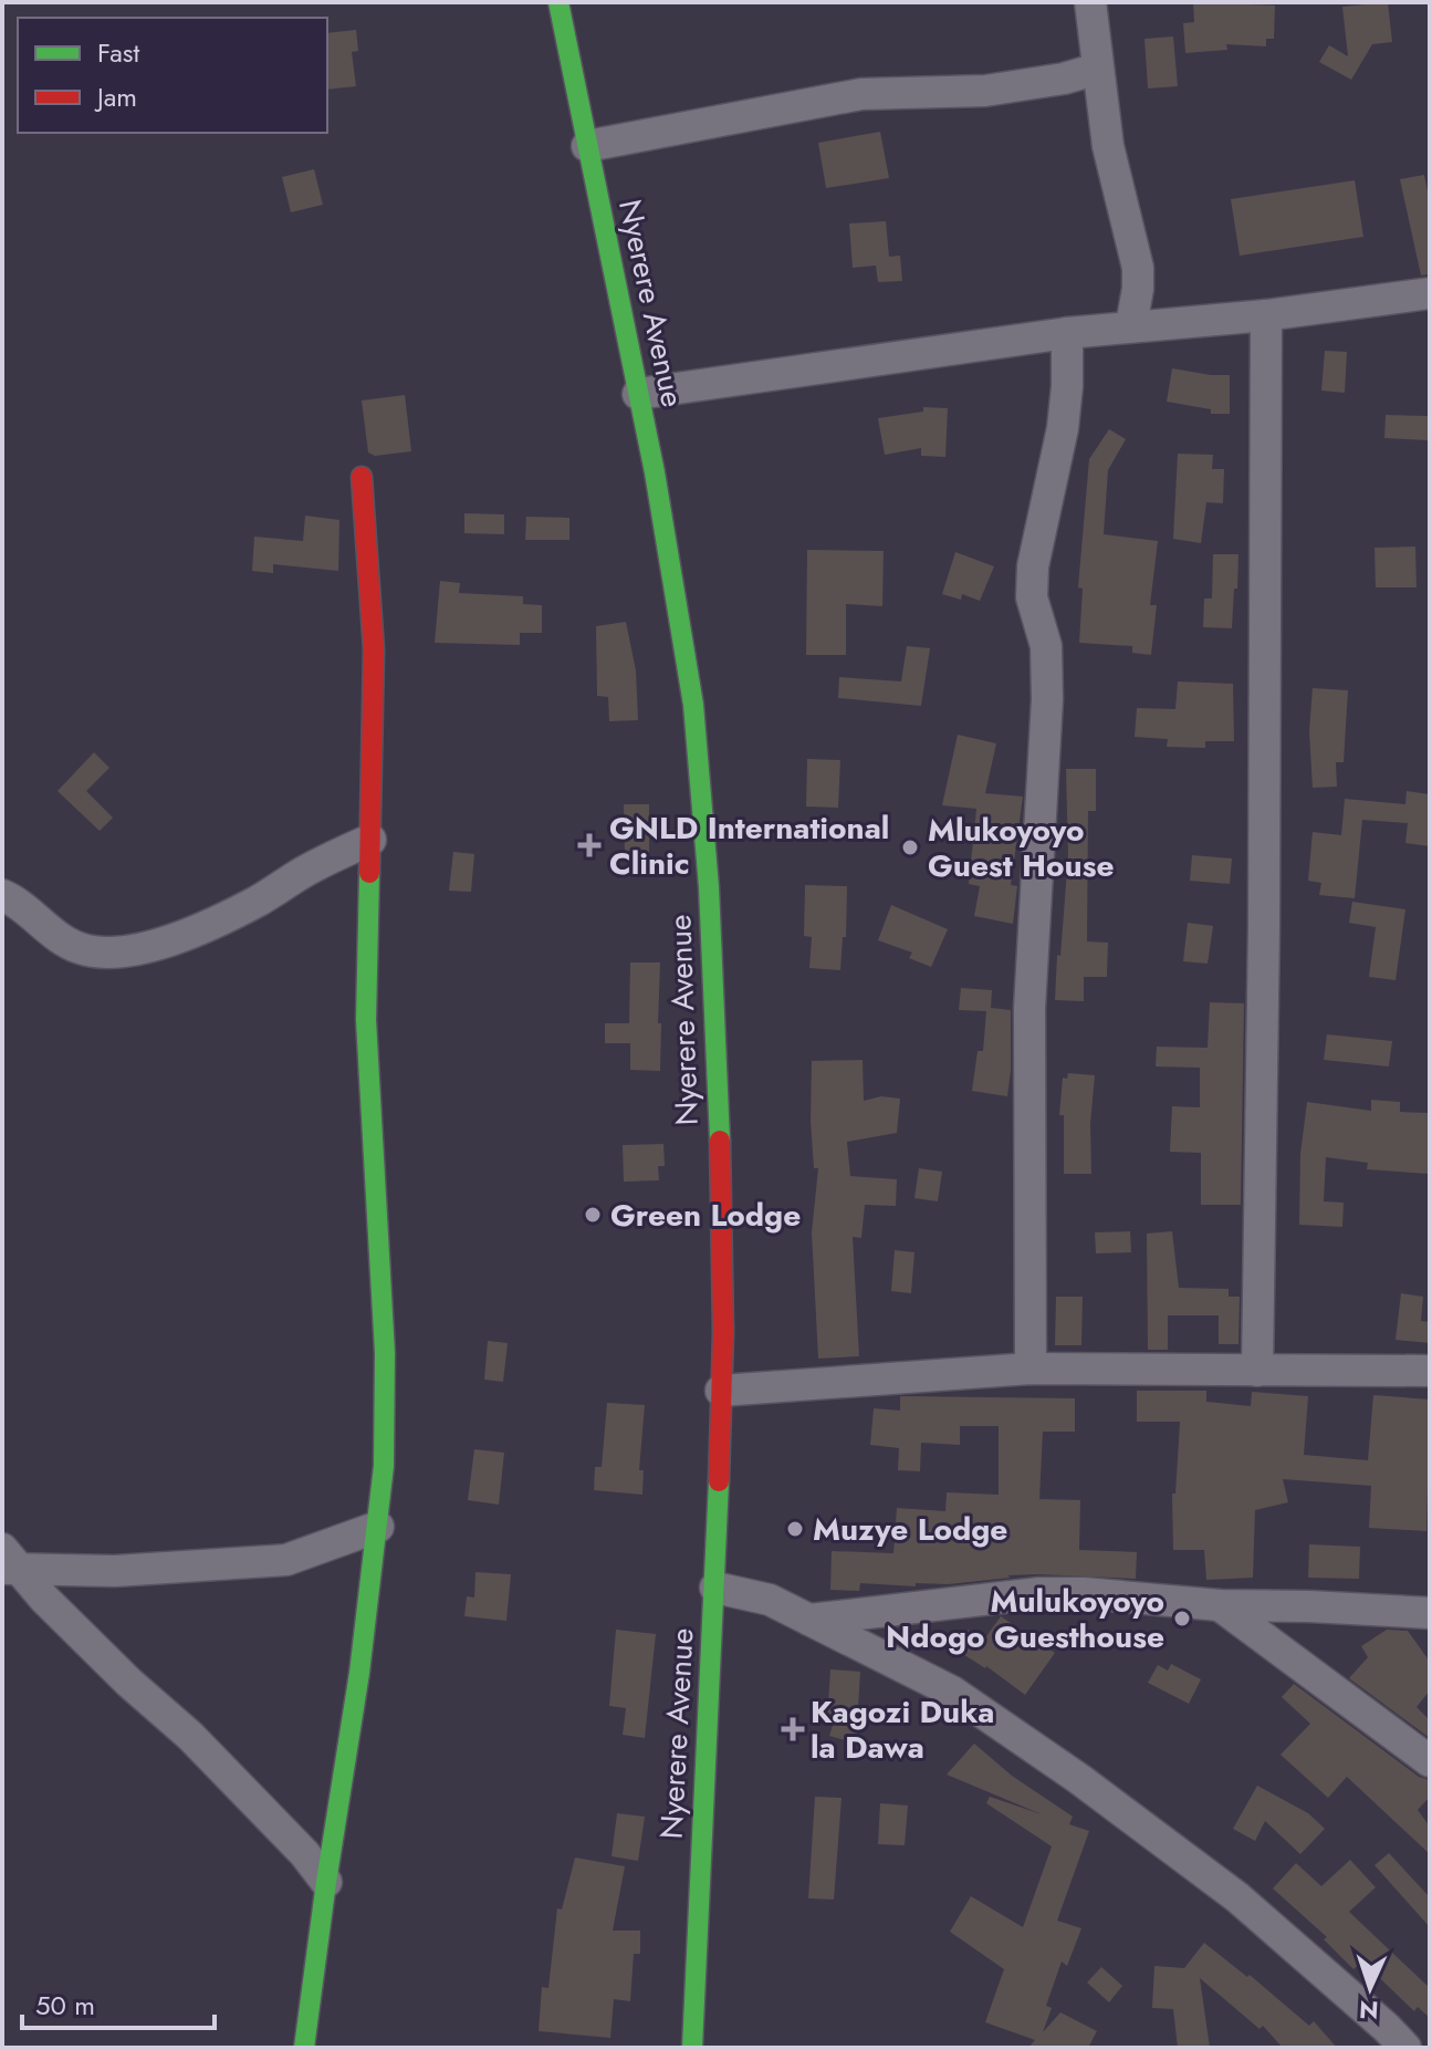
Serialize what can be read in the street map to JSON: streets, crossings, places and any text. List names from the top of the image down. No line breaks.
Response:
{"streets":{"main road":["Nyerere Avenue"]},"places":{"health":["GNLD International Clinic","Kagozi Duka la Dawa"],"other":["Mlukoyoyo Guest House","Green Lodge","Muzye Lodge","Mulukoyoyo Ndogo Guesthouse"]},"legend":["Fast","Jam"],"scale_bar":"50 m","north":"bottom"}
